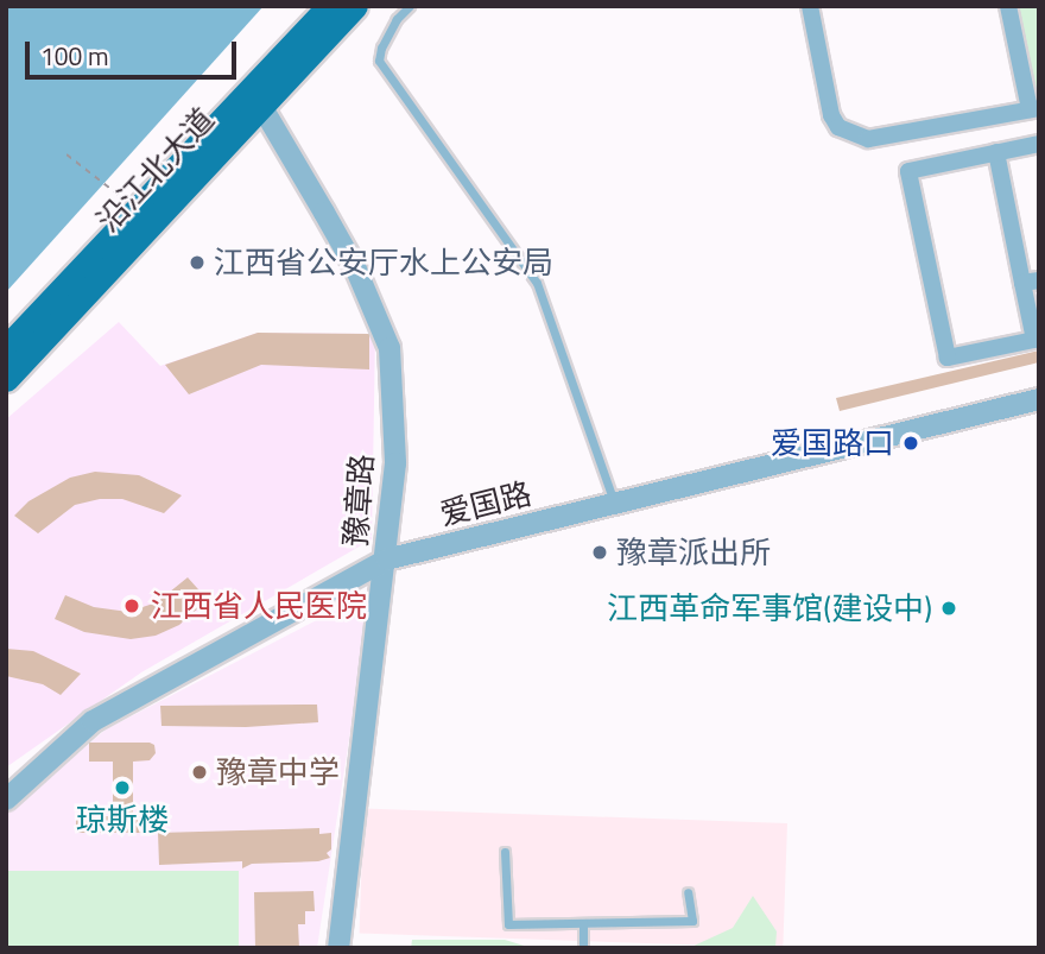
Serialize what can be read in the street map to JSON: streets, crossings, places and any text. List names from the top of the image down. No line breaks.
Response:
{"streets":{"main road":["沿江北大道"],"street":["豫章路","爱国路"]},"crossings":[["沿江北大道","豫章路"],["豫章路","爱国路"]],"places":["江西省公安厅水上公安局","爱国路口","豫章派出所","江西省人民医院","江西革命军事馆(建设中)","豫章中学","琼斯楼"],"scale_bar":"100 m"}
